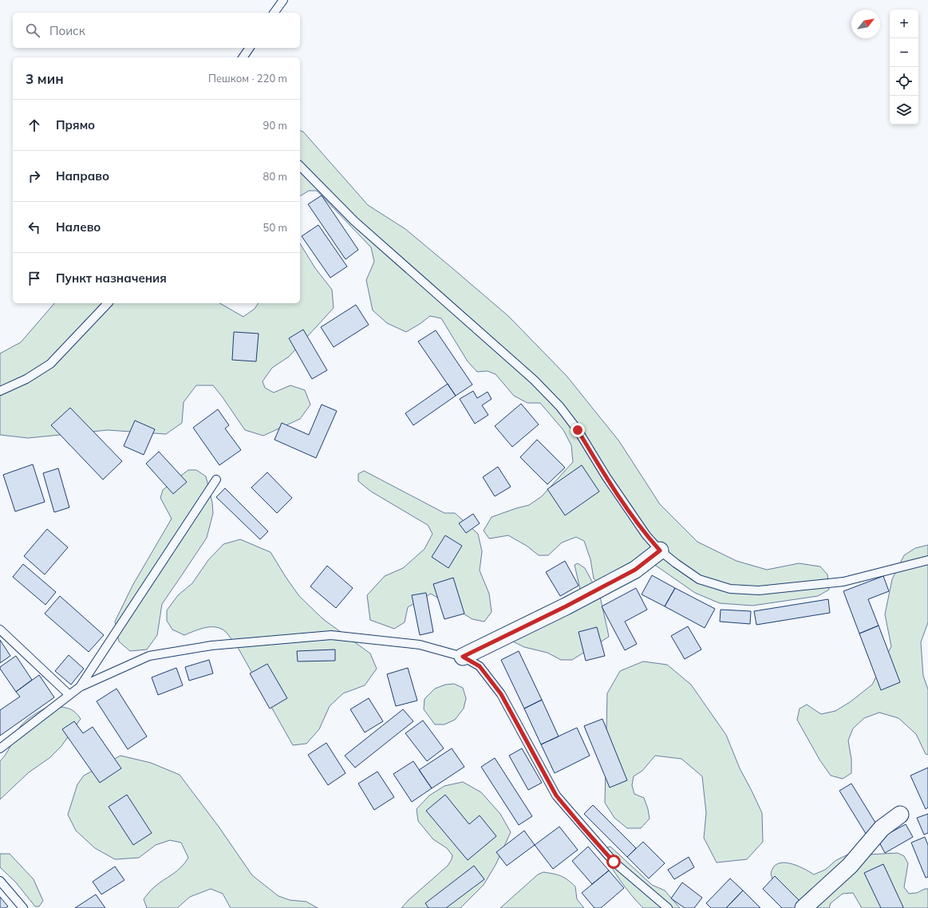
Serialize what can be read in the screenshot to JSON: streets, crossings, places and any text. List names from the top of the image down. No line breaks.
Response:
{"north":"top right","page":{"map_buttons":["+","−"],"search":"Поиск","heading":["3 мин","Пешком · 220 m"],"list":[["Прямо","90 m"],["Направо","80 m"],["Налево","50 m"],"Пункт назначения"]}}
